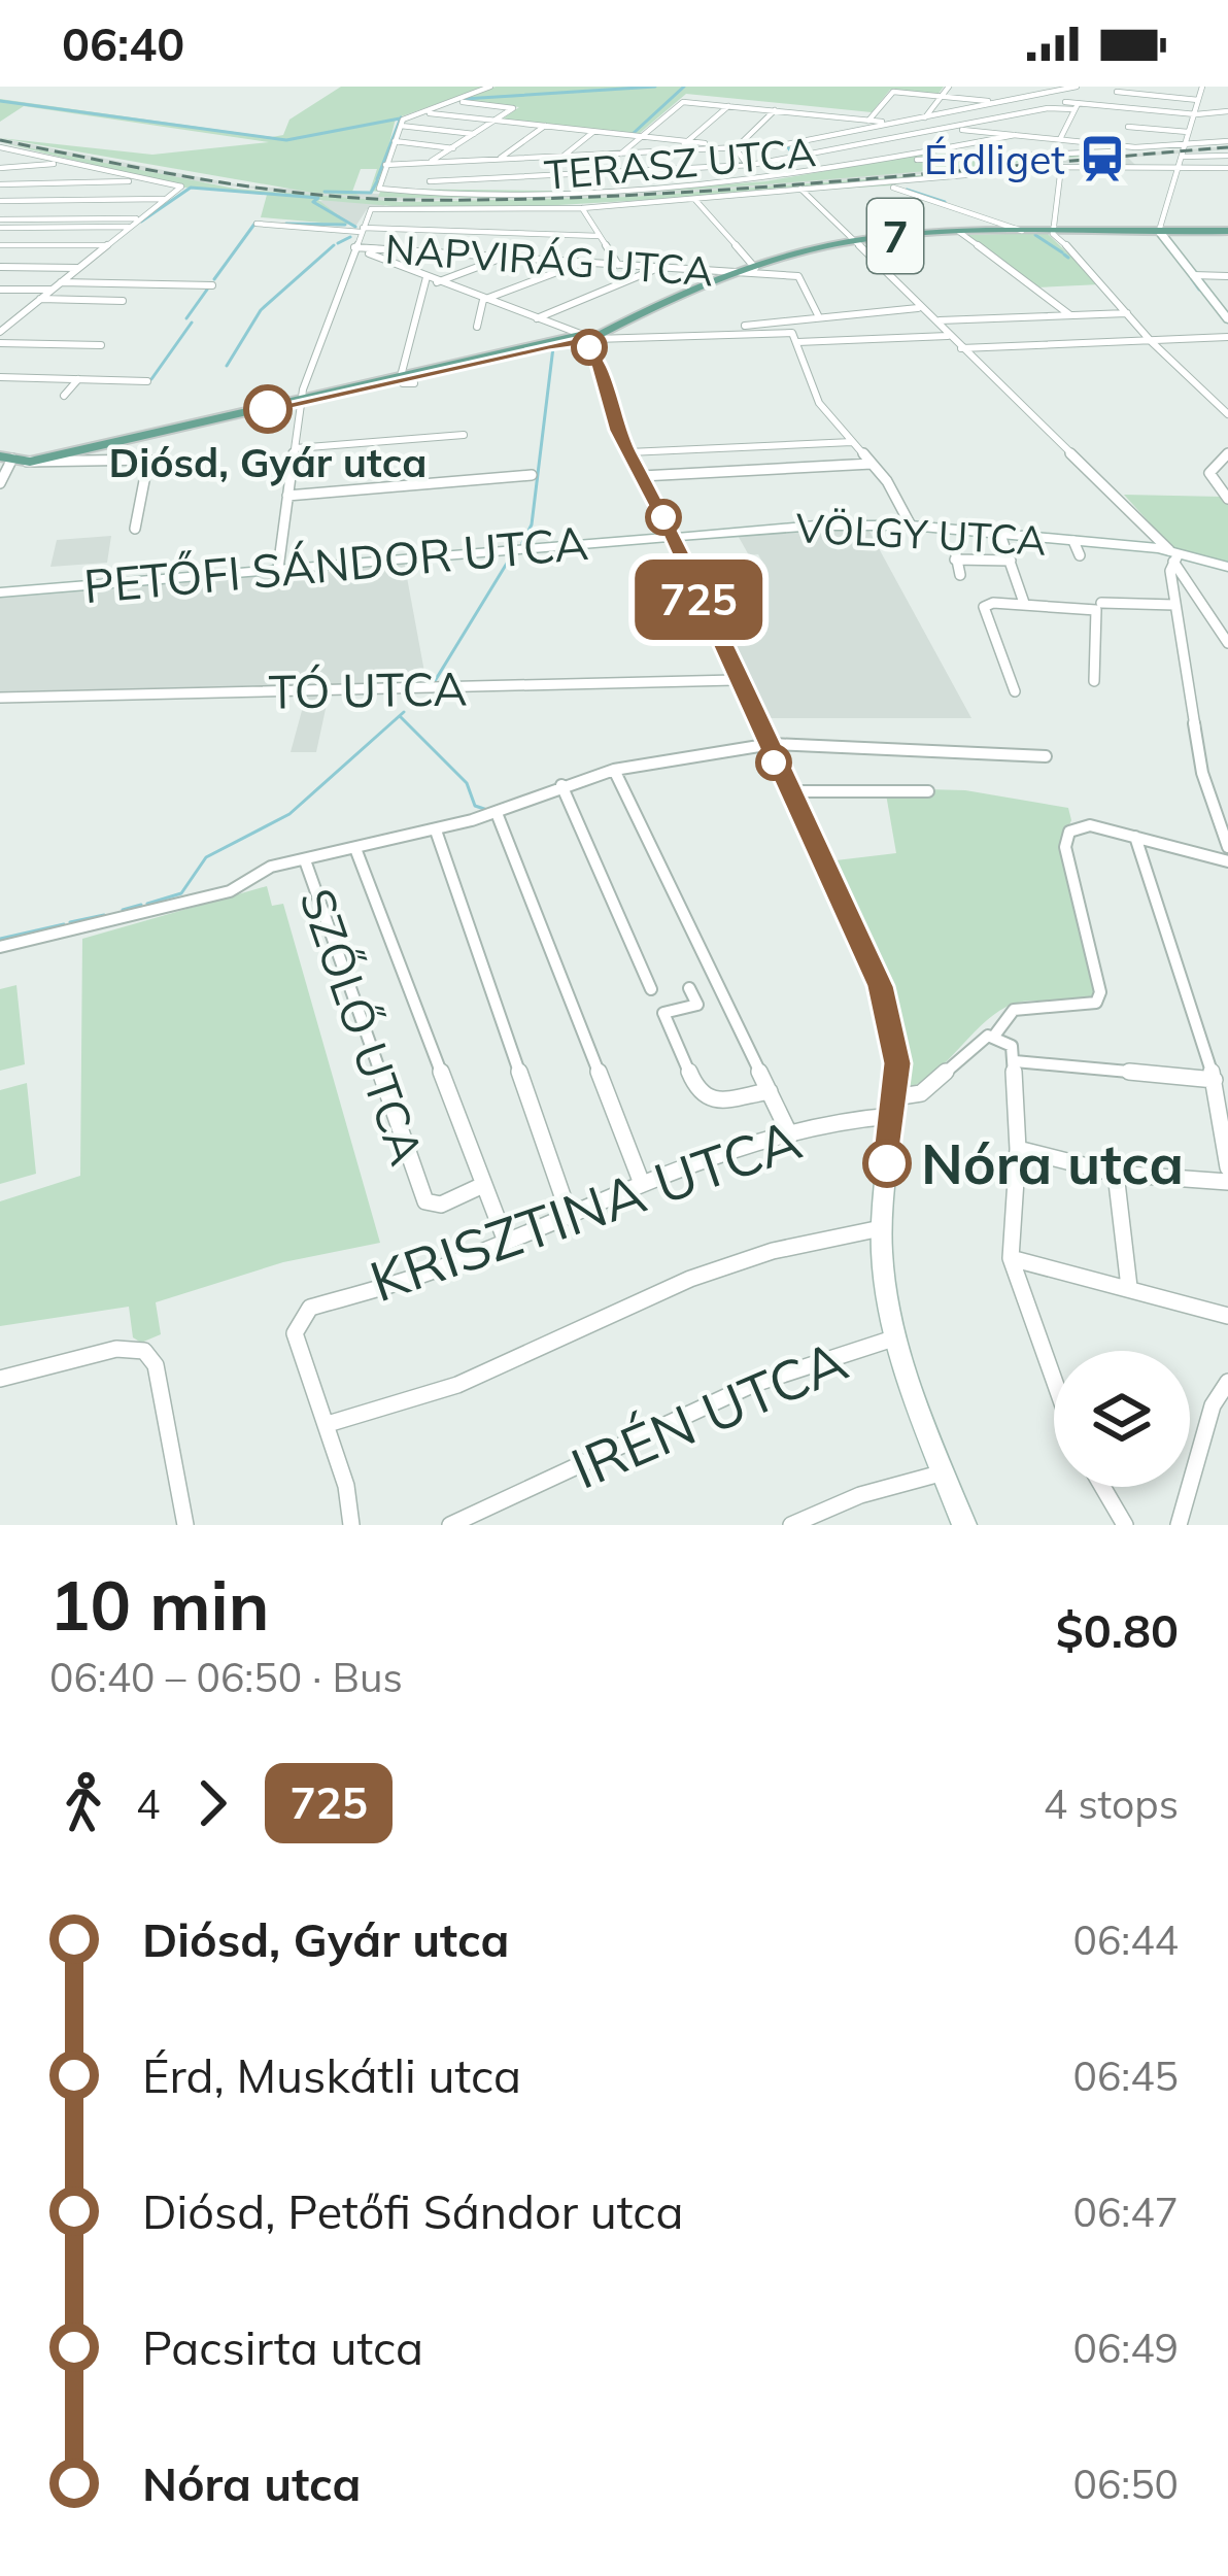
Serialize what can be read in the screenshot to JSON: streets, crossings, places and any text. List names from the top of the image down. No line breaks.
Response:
{"streets":{"main road":["7"],"street":["TERASZ UTCA","NAPVIRÁG UTCA","VÖLGY UTCA","PETŐFI SÁNDOR UTCA","TÓ UTCA","SZŐLŐ UTCA","KRISZTINA UTCA","IRÉN UTCA"]},"crossings":[["7","NAPVIRÁG UTCA"],["VÖLGY UTCA","PETŐFI SÁNDOR UTCA"]],"places":{"station":["Érdliget"],"other":["Diósd, Gyár utca","Nóra utca"]},"lines":["bus line 725"],"page":{"status":"06:40","on_map":"725","heading":["10 min","06:40 – 06:50 · Bus","$0.80"],"legs":["4","725","4 stops"],"list":[{"name":"Diósd, Gyár utca","value":"06:44"},{"name":"Érd, Muskátli utca","value":"06:45"},{"name":"Diósd, Petőfi Sándor utca","value":"06:47"},{"name":"Pacsirta utca","value":"06:49"},{"name":"Nóra utca","value":"06:50"}]}}
